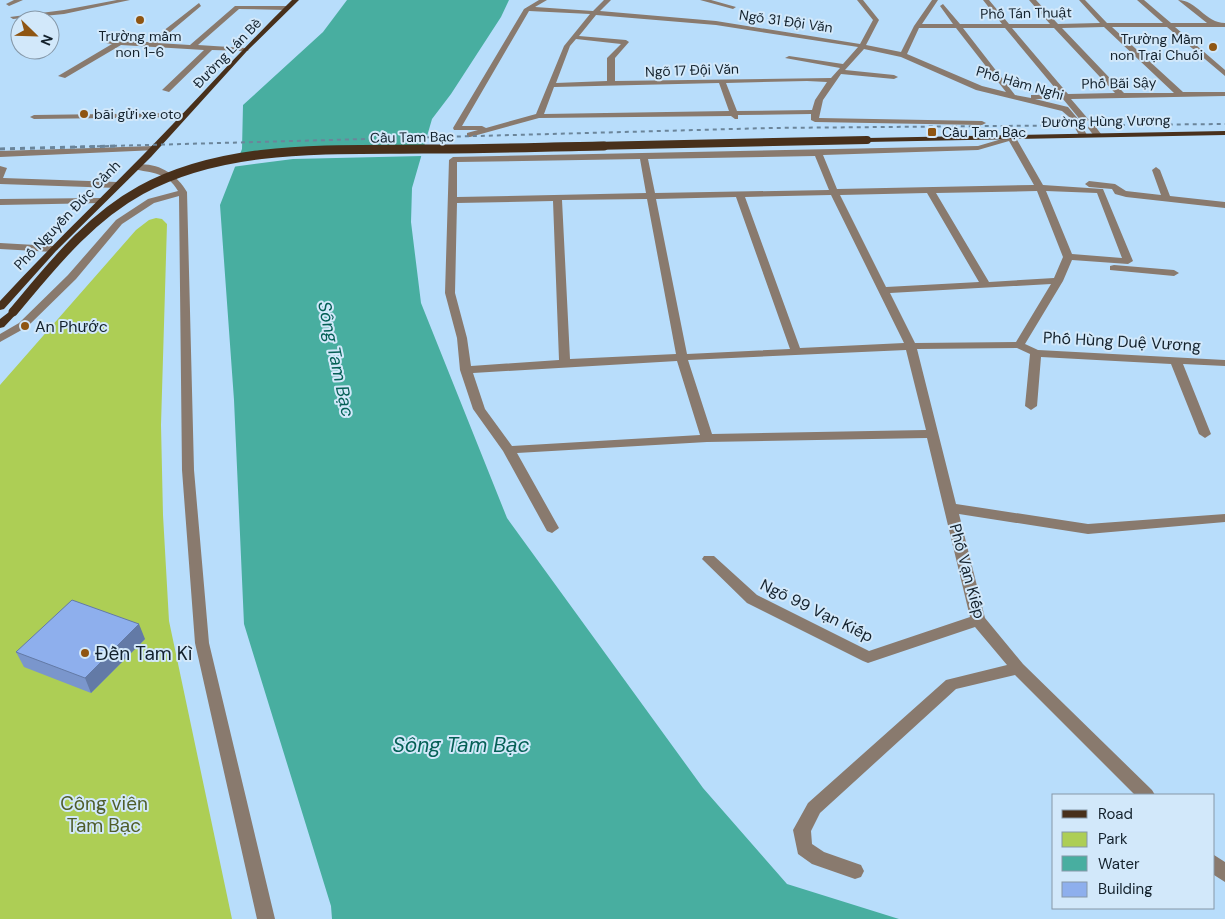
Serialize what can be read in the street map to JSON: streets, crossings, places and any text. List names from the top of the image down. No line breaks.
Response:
{"streets":{"main road":["Đường Lán Bè","Đường Hùng Vương","Cầu Tam Bạc","Phố Nguyễn Đức Cảnh"],"street":["Phố Tán Thuật","Ngõ 31 Đội Văn","Ngõ 17 Đội Văn","Phố Hàm Nghi","Phố Bãi Sậy","Phố Hùng Duệ Vương","Phố Vạn Kiếp","Ngõ 99 Vạn Kiếp"]},"crossings":[["Phố Tán Thuật","Phố Hàm Nghi"],["Ngõ 31 Đội Văn","Phố Hàm Nghi"],["Đường Lán Bè","Phố Nguyễn Đức Cảnh"],["Phố Hàm Nghi","Phố Bãi Sậy"],["Đường Hùng Vương","Cầu Tam Bạc"],["Phố Vạn Kiếp","Ngõ 99 Vạn Kiếp"]],"water":["Sông Tam Bạc"],"parks":["Công viên Tam Bạc"],"places":{"other":["Trường mầm non 1-6","Trường Mầm non Trại Chuối","bãi gửi xe oto","An Phước","Đền Tam Kì"],"transit":["Cầu Tam Bạc"]},"legend":["Road","Park","Water","Building"],"north":"bottom right"}
